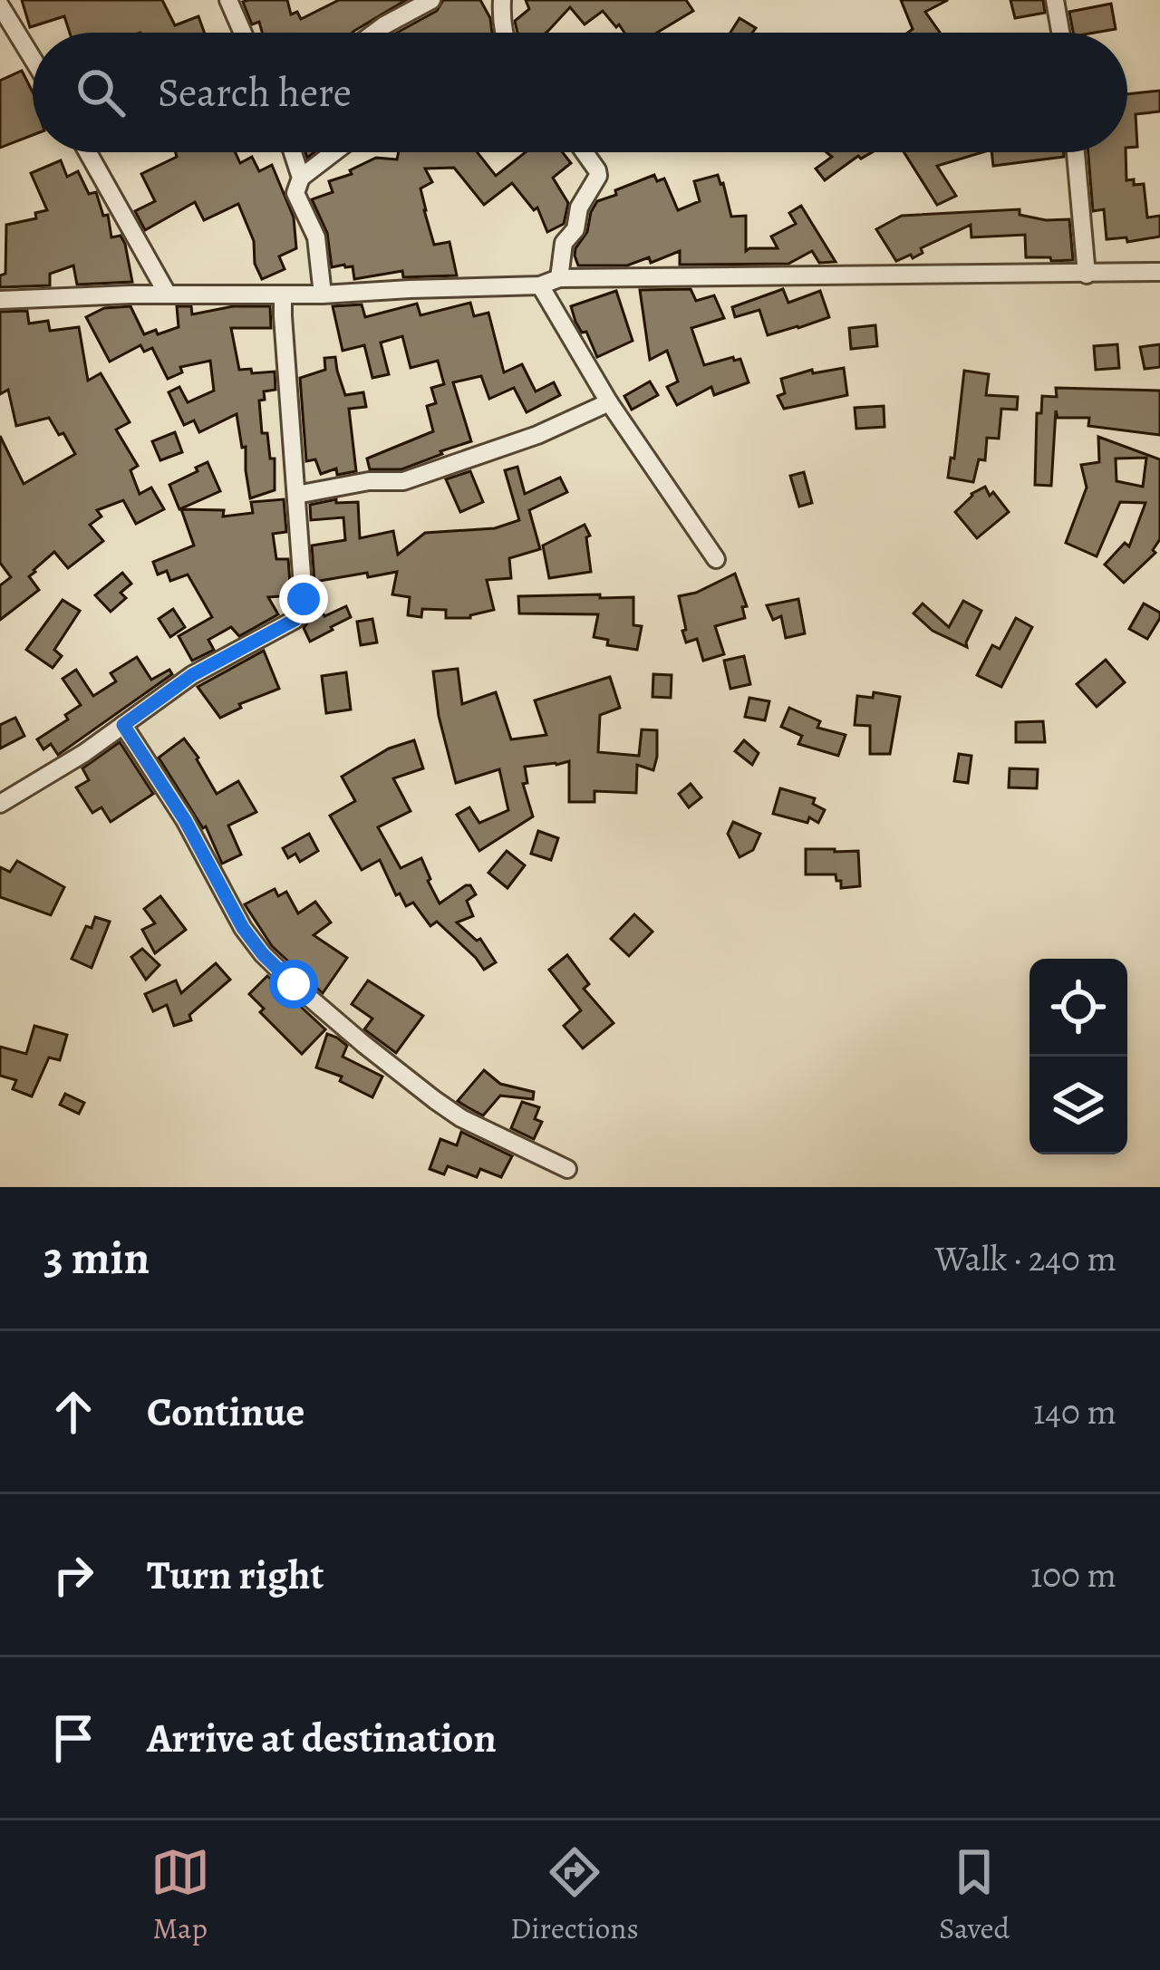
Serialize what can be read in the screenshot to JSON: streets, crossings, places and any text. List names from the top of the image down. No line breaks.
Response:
{"page":{"search":"Search here","heading":["3 min","Walk · 240 m"],"list":[["Continue","140 m"],["Turn right","100 m"],"Arrive at destination"],"nav":["Map","Directions","Saved"]}}
